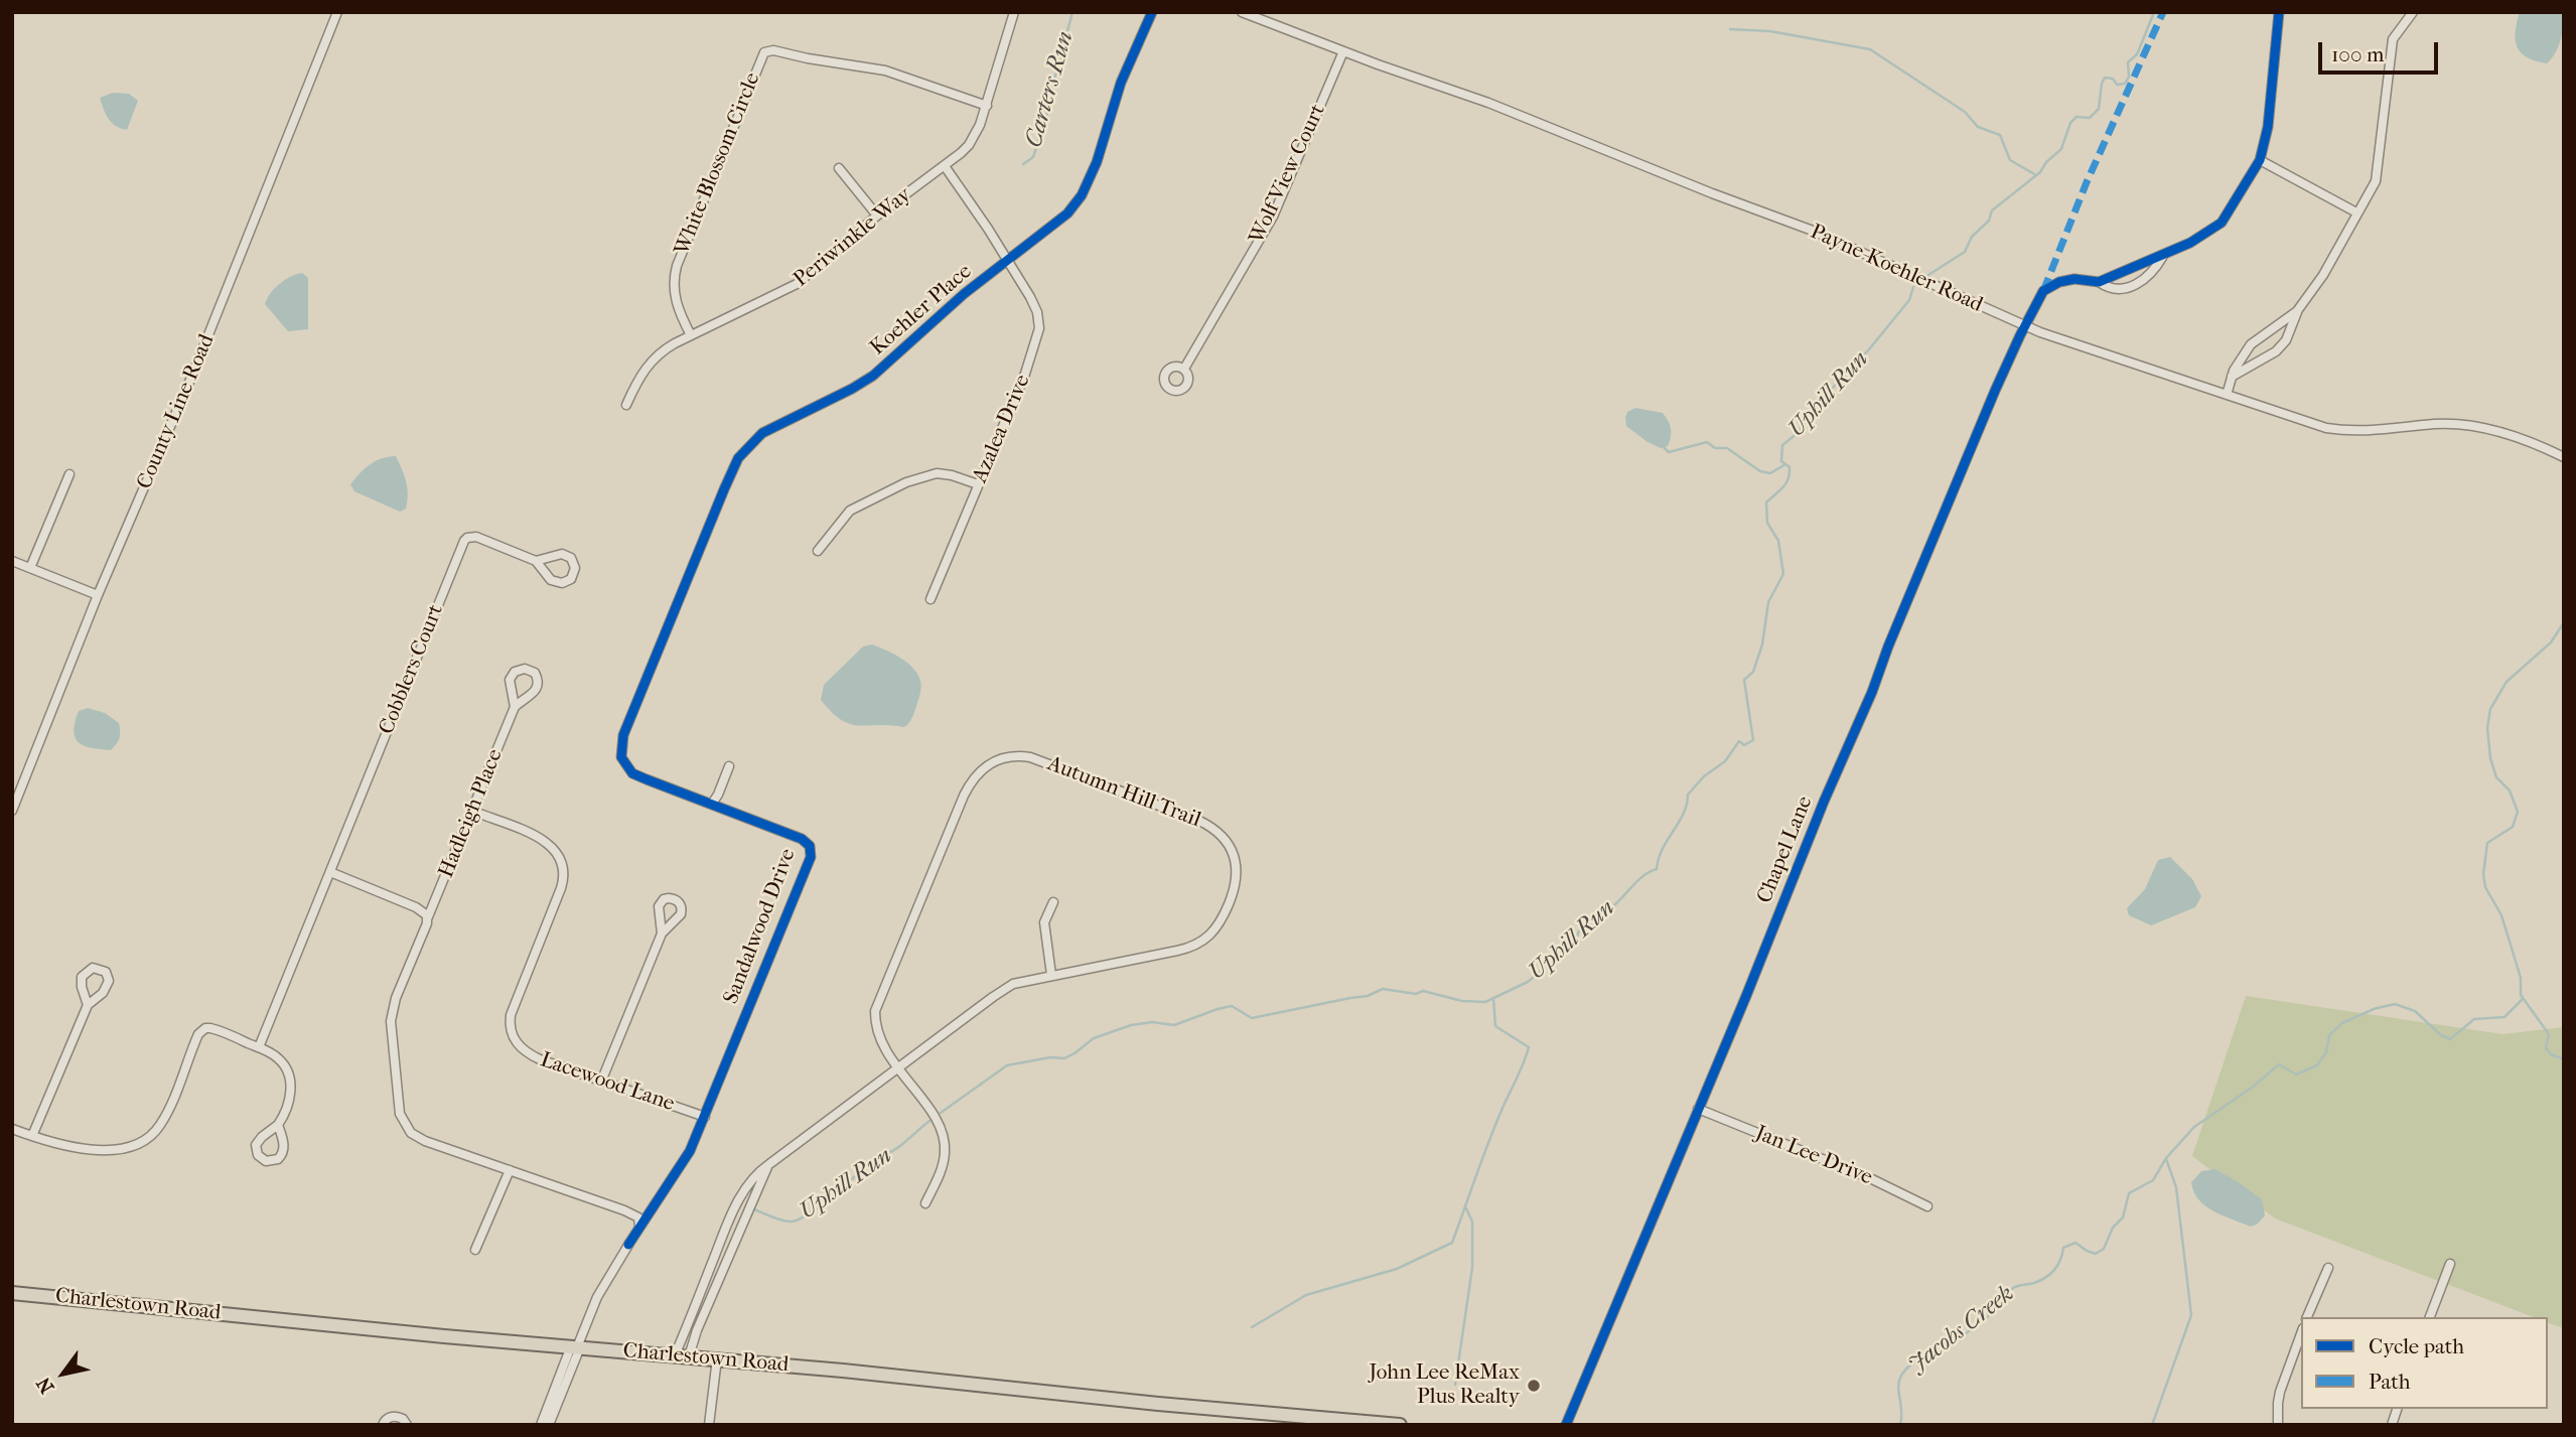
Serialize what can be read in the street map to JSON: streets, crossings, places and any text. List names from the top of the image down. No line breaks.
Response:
{"streets":{"main road":["Charlestown Road"],"street":["White Blossom Circle","Wolf View Court","Periwinkle Way","Payne-Koehler Road","Koehler Place","County Line Road","Azalea Drive","Cobblers Court","Autumn Hill Trail","Hadleigh Place","Chapel Lane","Sandalwood Drive","Lacewood Lane","Jan Lee Drive"]},"crossings":[["White Blossom Circle","Periwinkle Way"],["Wolf View Court","Payne-Koehler Road"],["Periwinkle Way","Azalea Drive"],["Payne-Koehler Road","Chapel Lane"],["Koehler Place","Azalea Drive"],["Koehler Place","Sandalwood Drive"],["Autumn Hill Trail","Charlestown Road"],["Hadleigh Place","Sandalwood Drive"],["Hadleigh Place","Lacewood Lane"],["Chapel Lane","Jan Lee Drive"],["Sandalwood Drive","Lacewood Lane"]],"water":["Carters Run","Uphill Run","Jacobs Creek"],"places":["John Lee ReMax Plus Realty"],"legend":["Cycle path","Path"],"scale_bar":"100 m","north":"bottom left"}
